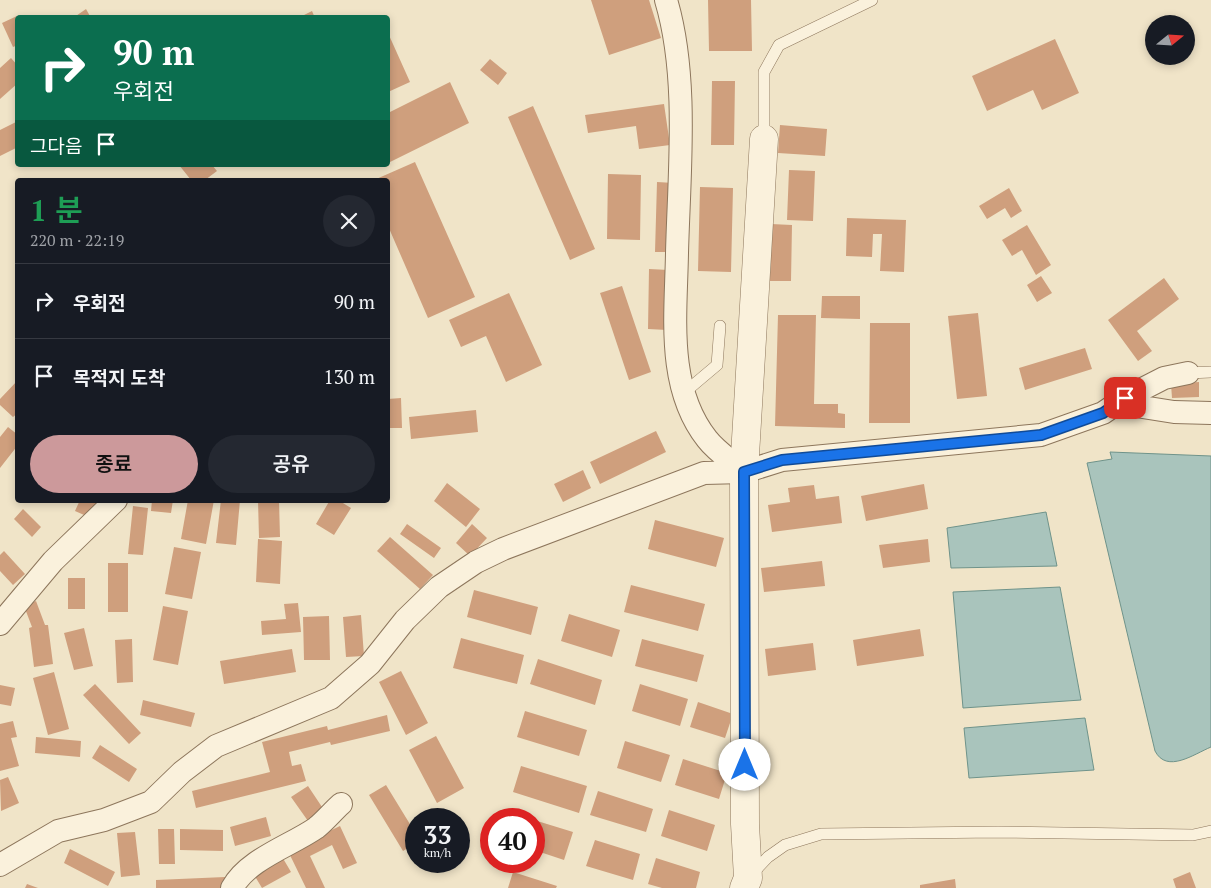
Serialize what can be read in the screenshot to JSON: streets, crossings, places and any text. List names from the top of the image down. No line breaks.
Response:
{"north":"right","page":{"turn":["90 m","우회전"],"then":"그다음","heading":["1 분","220 m · 22:19"],"list":[{"name":"우회전","value":"90 m"},{"name":"목적지 도착","value":"130 m"}],"buttons":["종료","공유"],"speed":"33 km/h","limit":"40"}}
